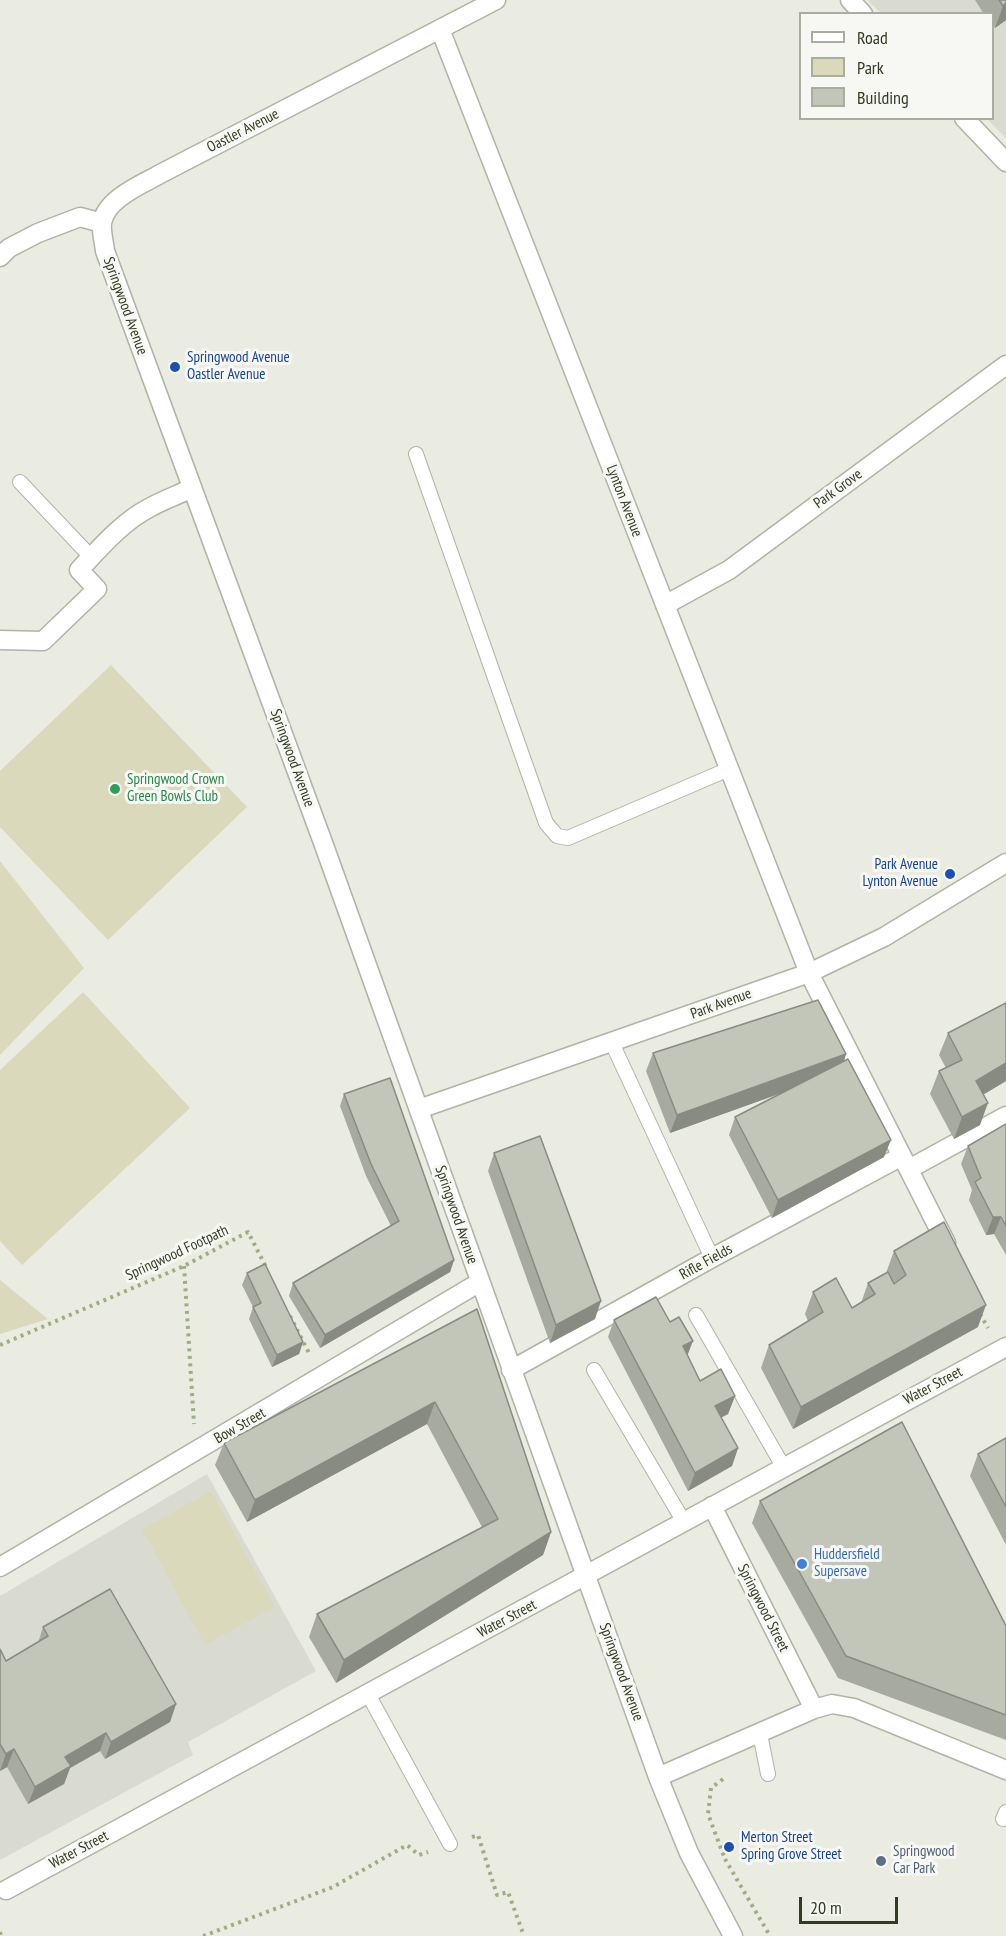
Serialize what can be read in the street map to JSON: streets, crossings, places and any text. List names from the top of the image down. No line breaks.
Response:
{"streets":{"street":["Oastler Avenue","Springwood Avenue","Park Grove","Lynton Avenue","Park Avenue","Rifle Fields","Water Street","Bow Street","Springwood Street"],"path":["Springwood Footpath"]},"crossings":[["Oastler Avenue","Springwood Avenue"],["Oastler Avenue","Lynton Avenue"],["Springwood Avenue","Park Avenue"],["Springwood Avenue","Rifle Fields"],["Springwood Avenue","Water Street"],["Springwood Avenue","Bow Street"],["Park Grove","Lynton Avenue"],["Lynton Avenue","Park Avenue"],["Water Street","Springwood Street"]],"places":["Springwood Avenue Oastler Avenue","Springwood Crown Green Bowls Club","Park Avenue Lynton Avenue","Huddersfield Supersave","Merton Street Spring Grove Street","Springwood Car Park"],"legend":["Road","Park","Building"],"scale_bar":"20 m"}
